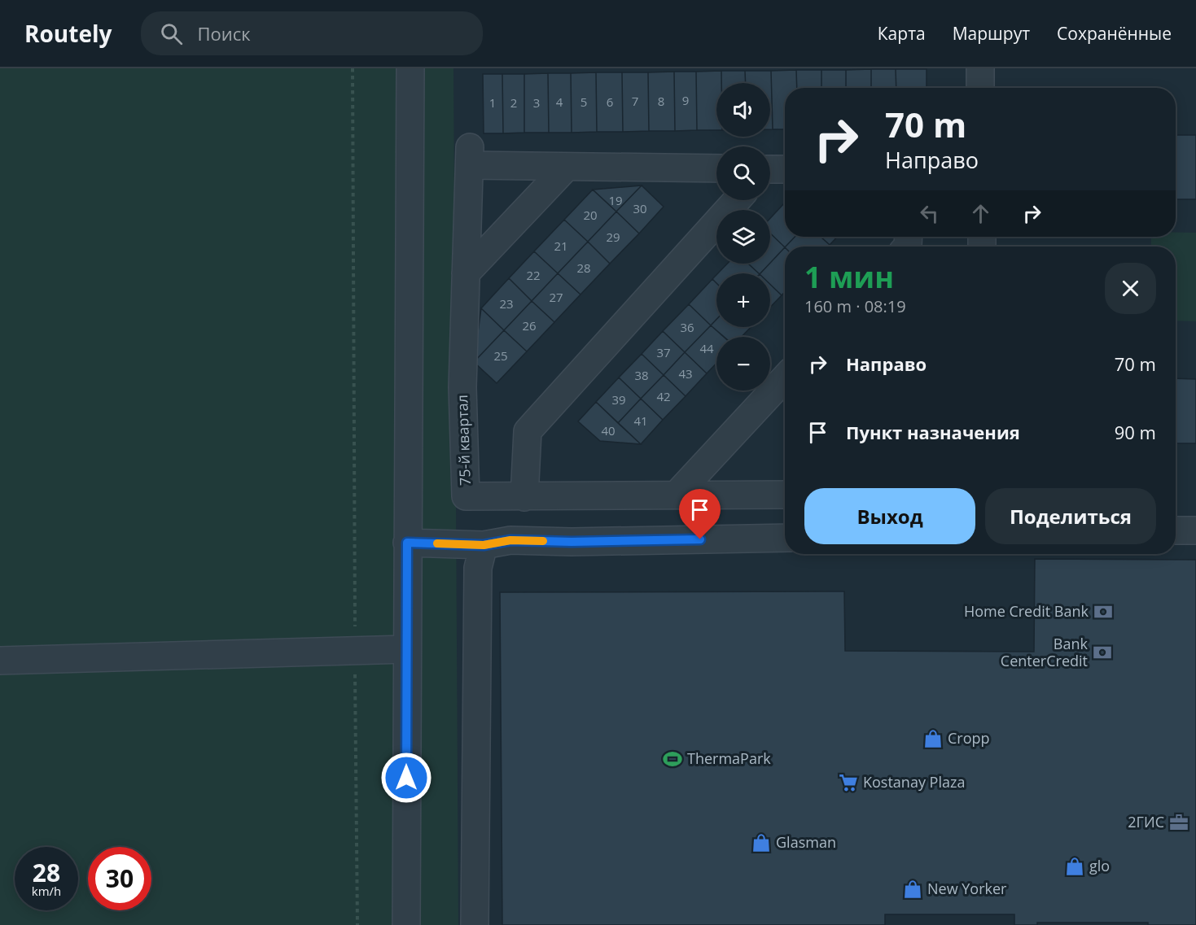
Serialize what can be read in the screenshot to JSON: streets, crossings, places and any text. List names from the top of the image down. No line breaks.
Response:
{"streets":{"street":["75-й квартал"]},"places":{"bank":["Home Credit Bank","Bank CenterCredit"],"shop":["Cropp","Glasman","glo","New Yorker"],"sports":["ThermaPark"],"supermarket":["Kostanay Plaza"],"office":["2ГИС"]},"house_numbers":["9","7","8","4","5","6","1","2","3","19","30","20","29","21","28","22","27","23","26","36","44","37","25","43","38","42","39","41","40"],"page":{"header":"Routely","search":"Поиск","nav":["Карта","Маршрут","Сохранённые"],"map_buttons":["+","−"],"turn":["70 m","Направо"],"heading":["1 мин","160 m · 08:19"],"list":[{"name":"Направо","value":"70 m"},{"name":"Пункт назначения","value":"90 m"}],"buttons":["Выход","Поделиться"],"speed":"28 km/h","limit":"30"}}
